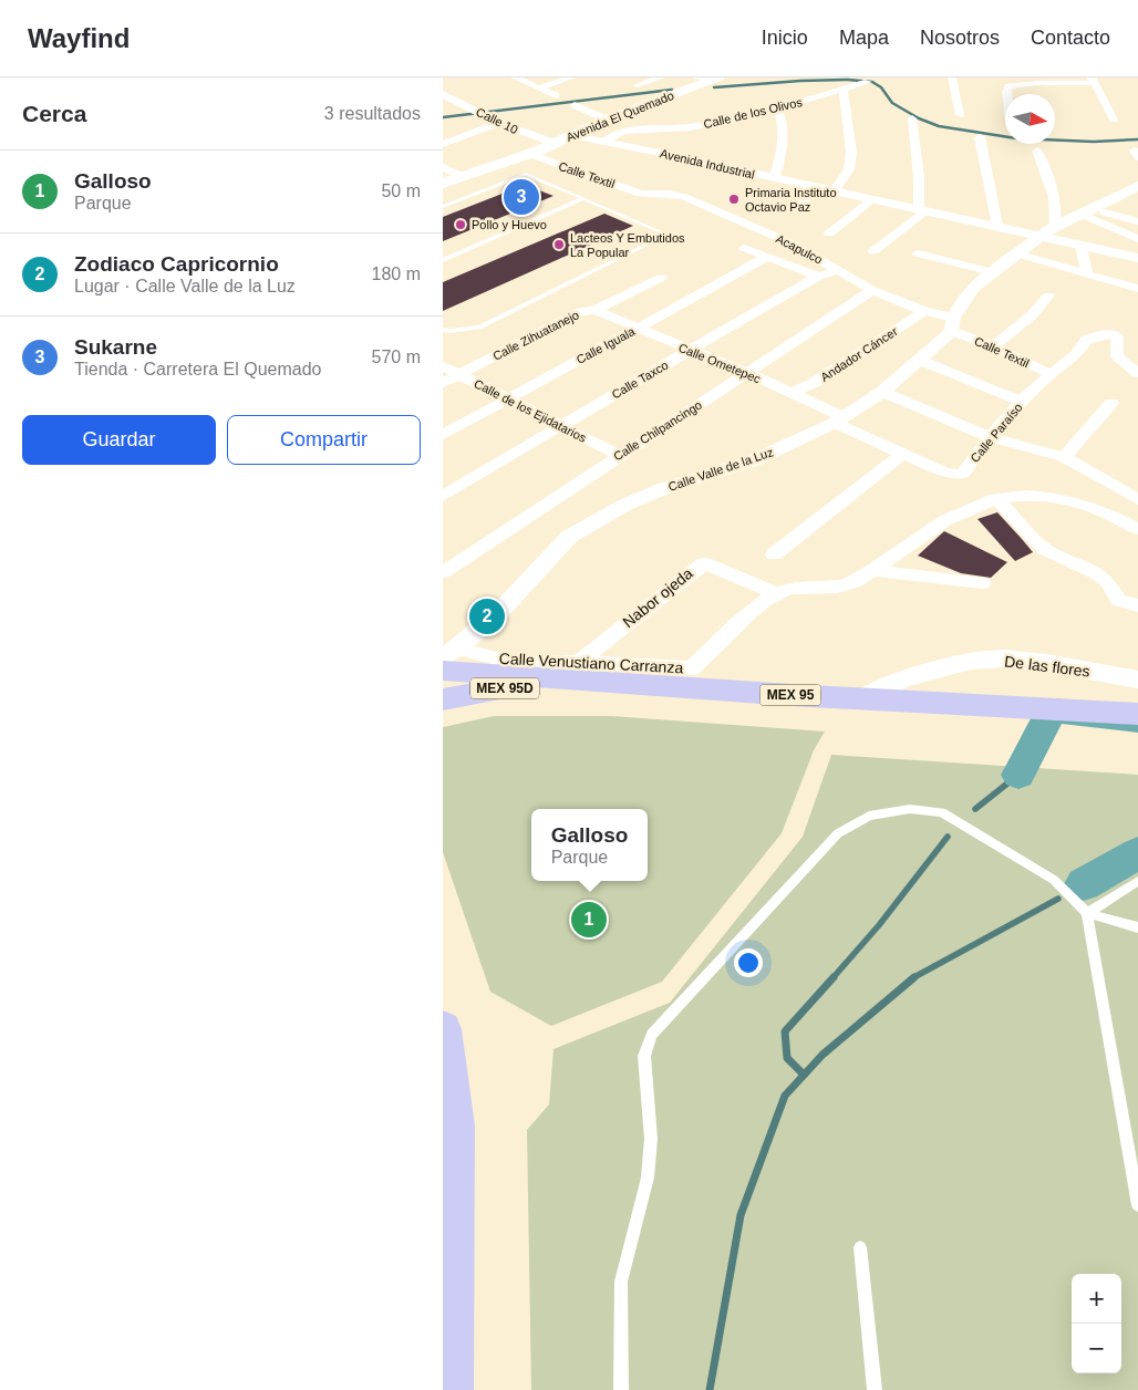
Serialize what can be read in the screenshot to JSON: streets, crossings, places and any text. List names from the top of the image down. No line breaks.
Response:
{"streets":{"highway":["MEX 95D","MEX 95"],"main road":["Avenida El Quemado"],"street":["Calle de los Olivos","Calle 10","Avenida Industrial","Calle Textil","Acapulco","Calle Zihuatanejo","Calle Iguala","Andador Cáncer","Calle Ometepec","Calle Taxco","Calle de los Ejidatarios","Calle Chilpancingo","Calle Paraíso","Calle Valle de la Luz","Nabor ojeda","Calle Venustiano Carranza","De las flores"]},"crossings":[["Calle de los Olivos","Avenida Industrial"],["Avenida El Quemado","Calle 10"],["Avenida El Quemado","Avenida Industrial"],["Avenida El Quemado","Calle Textil"],["Avenida Industrial","Calle Valle de la Luz"],["Calle Textil","Acapulco"],["Calle Textil","Calle Paraíso"],["Calle Textil","Calle Valle de la Luz"],["Acapulco","Andador Cáncer"],["Acapulco","Calle Taxco"],["Acapulco","Calle Chilpancingo"],["Acapulco","Calle Valle de la Luz"],["Calle Zihuatanejo","Calle Ometepec"],["Calle Zihuatanejo","Calle de los Ejidatarios"],["Calle Iguala","Calle Ometepec"],["Calle Iguala","Calle de los Ejidatarios"],["Andador Cáncer","Calle Ometepec"],["Calle Ometepec","Calle Taxco"],["Calle Ometepec","Calle Chilpancingo"],["Calle Ometepec","Calle Paraíso"],["Calle Ometepec","Calle Valle de la Luz"],["Calle Taxco","Calle de los Ejidatarios"],["Calle de los Ejidatarios","Calle Chilpancingo"],["Calle Paraíso","Calle Valle de la Luz"],["Calle Valle de la Luz","MEX 95"],["Nabor ojeda","Calle Venustiano Carranza"],["Nabor ojeda","MEX 95D"],["Nabor ojeda","MEX 95"],["Calle Venustiano Carranza","MEX 95D"],["Calle Venustiano Carranza","MEX 95"],["De las flores","MEX 95"],["MEX 95D","MEX 95"]],"places":["Primaria Instituto Octavio Paz","Pollo y Huevo","Lacteos Y Embutidos La Popular"],"north":"right","page":{"header":"Wayfind","nav":["Inicio","Mapa","Nosotros","Contacto"],"heading":["Cerca","3 resultados"],"list":[{"mark":"1","name":"Galloso","note":"Parque","value":"50 m"},{"mark":"2","name":"Zodiaco Capricornio","note":"Lugar · Calle Valle de la Luz","value":"180 m"},{"mark":"3","name":"Sukarne","note":"Tienda · Carretera El Quemado","value":"570 m"}],"pins":["3","2","1"],"buttons":["Guardar","Compartir"],"popup":["Galloso","Parque"],"map_buttons":["+","−"]}}
